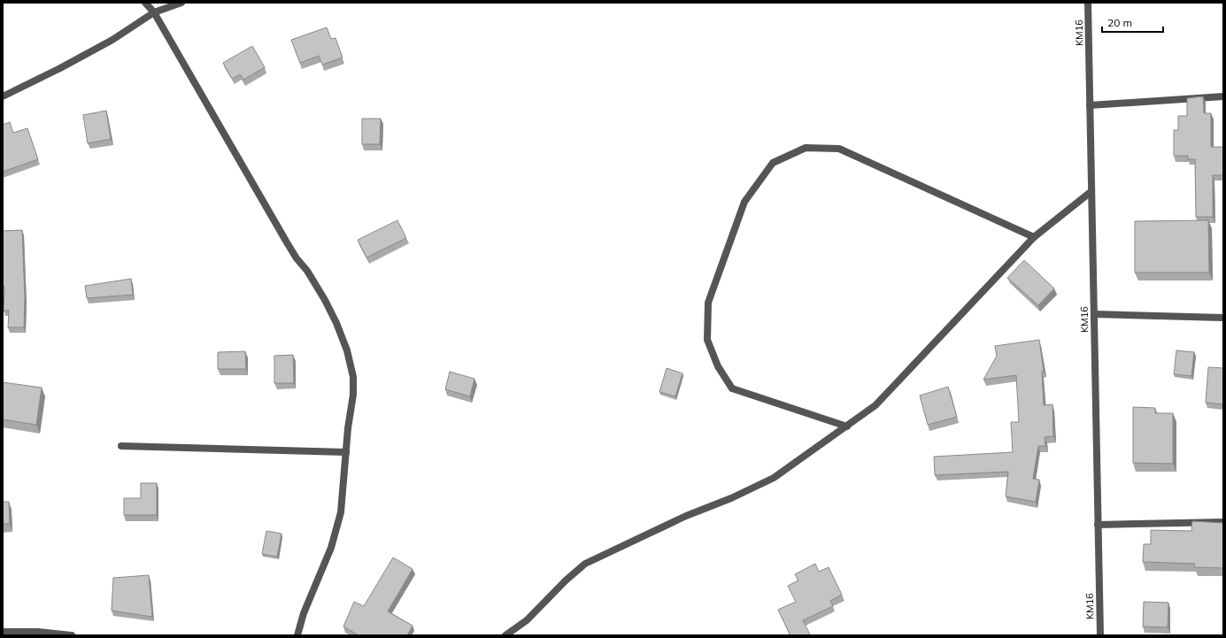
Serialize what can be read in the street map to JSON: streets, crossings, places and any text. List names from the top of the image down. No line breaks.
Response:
{"streets":{"street":["KM16"]},"scale_bar":"20 m"}
